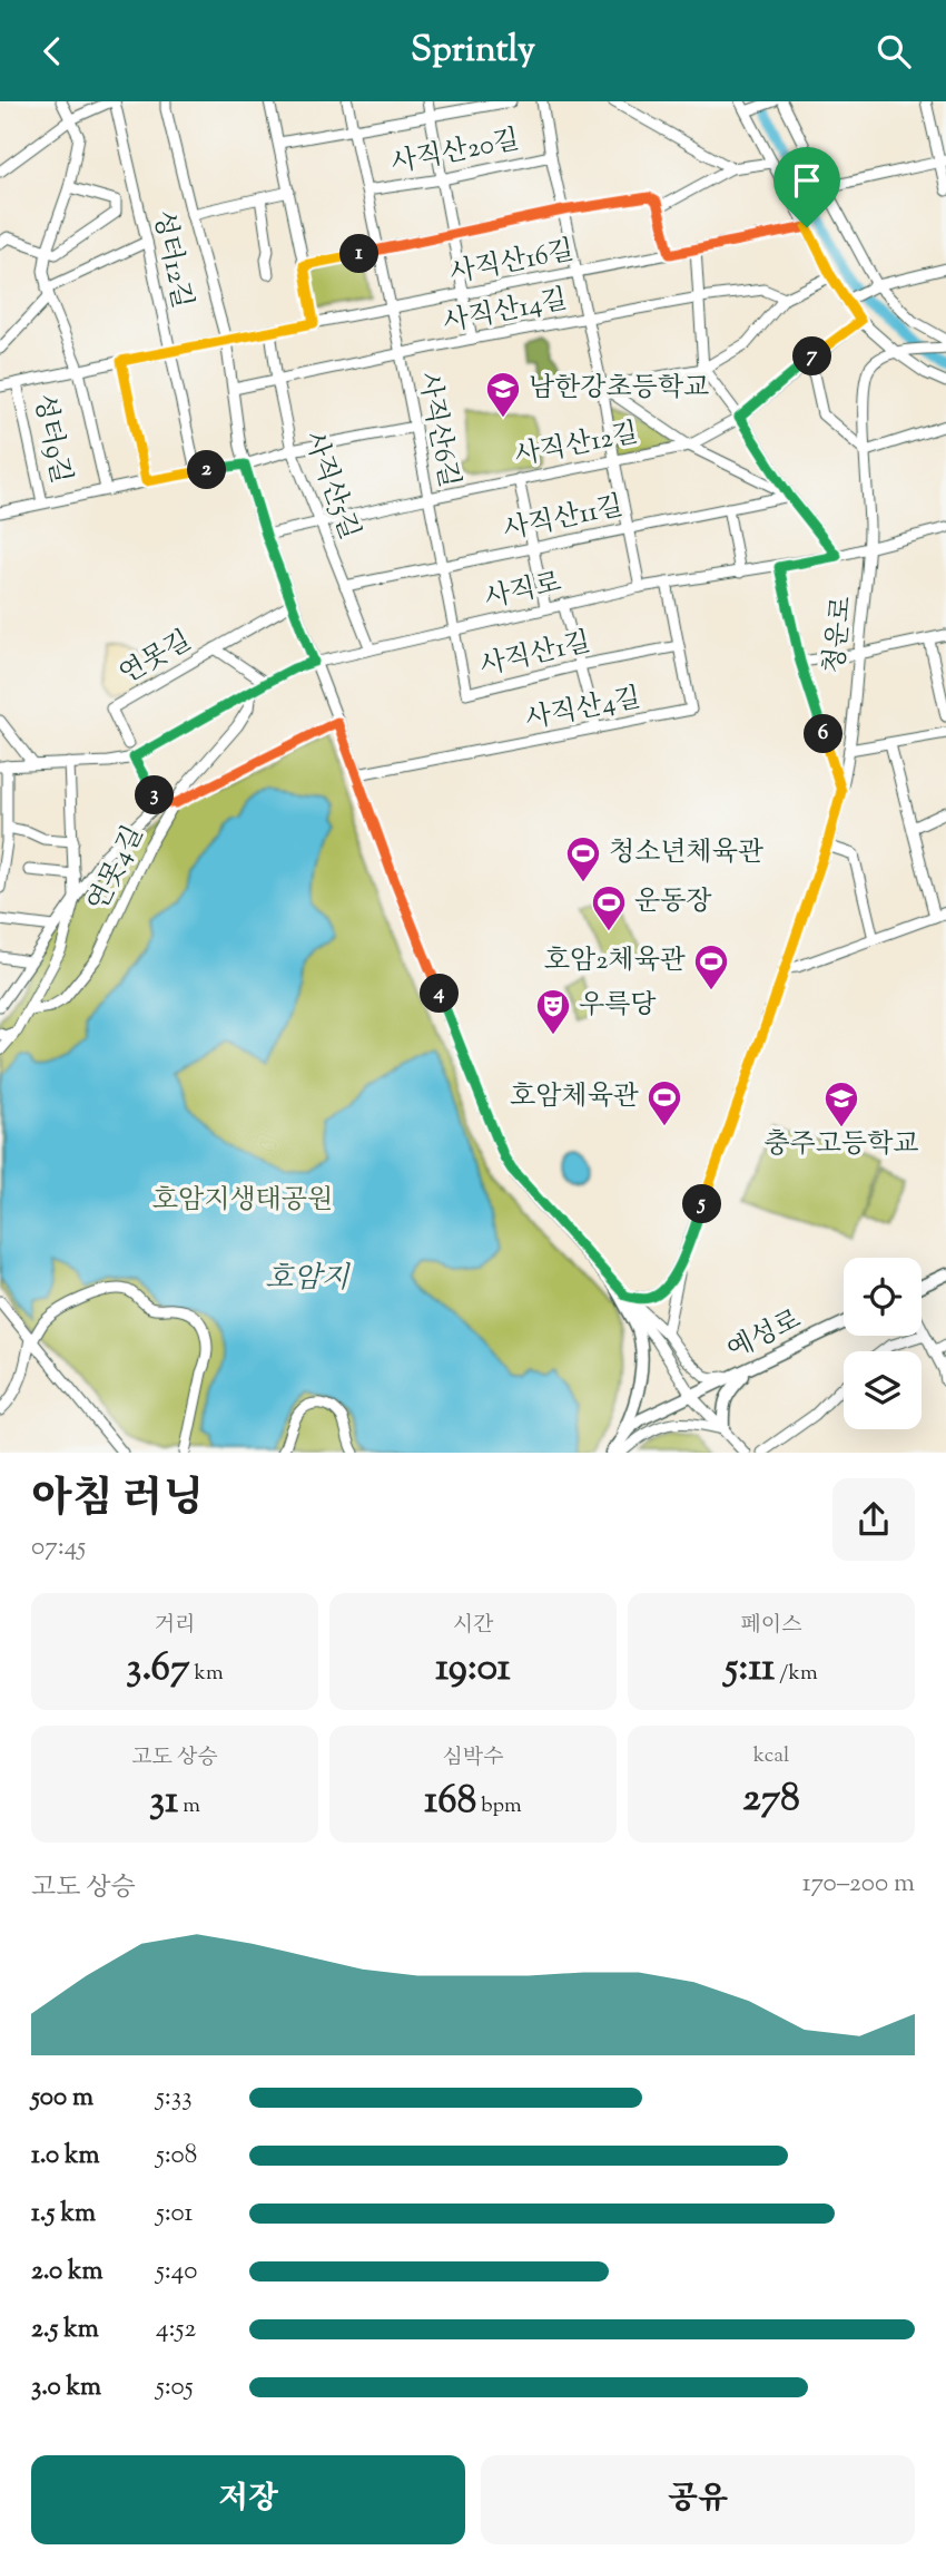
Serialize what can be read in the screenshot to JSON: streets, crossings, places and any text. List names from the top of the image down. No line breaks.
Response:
{"streets":{"main road":["예성로"],"street":["사직산20길","성터12길","사직산16길","사직산14길","사직산6길","성터9길","사직산12길","사직산5길","사직산11길","사직로","청운로","사직산1길","연못길","사직산4길","연못4길"]},"crossings":[["사직산20길","사직산6길"],["성터12길","사직산16길"],["사직산16길","사직산6길"],["사직산16길","성터9길"],["사직산16길","사직산5길"],["사직산14길","사직산6길"],["사직산14길","사직산5길"],["사직산6길","사직산12길"],["사직산6길","사직산11길"],["사직산6길","사직로"],["사직산6길","사직산1길"],["사직산12길","사직산5길"],["사직산5길","사직산11길"],["사직산5길","사직로"],["사직로","청운로"],["사직로","사직산1길"],["사직로","연못길"],["사직로","사직산4길"],["사직로","연못4길"],["사직산1길","사직산4길"]],"water":["호암지"],"parks":["호암지생태공원"],"places":{"school or university":["남한강초등학교","충주고등학교"],"sports":["청소년체육관","운동장","호암2체육관","호암체육관"],"theatre":["우륵당"]},"page":{"header":"Sprintly","pins":["1","7","2","6","3","4","5"],"heading":["아침 러닝","07:45"],"stats":[["거리","3.67 km"],["시간","19:01"],["페이스","5:11 /km"],["고도 상승","31 m"],["심박수","168 bpm"],["kcal","278"]],"chart":["고도 상승","170–200 m"],"list":[{"name":"500 m","note":"5:33"},{"name":"1.0 km","note":"5:08"},{"name":"1.5 km","note":"5:01"},{"name":"2.0 km","note":"5:40"},{"name":"2.5 km","note":"4:52"},{"name":"3.0 km","note":"5:05"}],"buttons":["저장","공유"]}}
